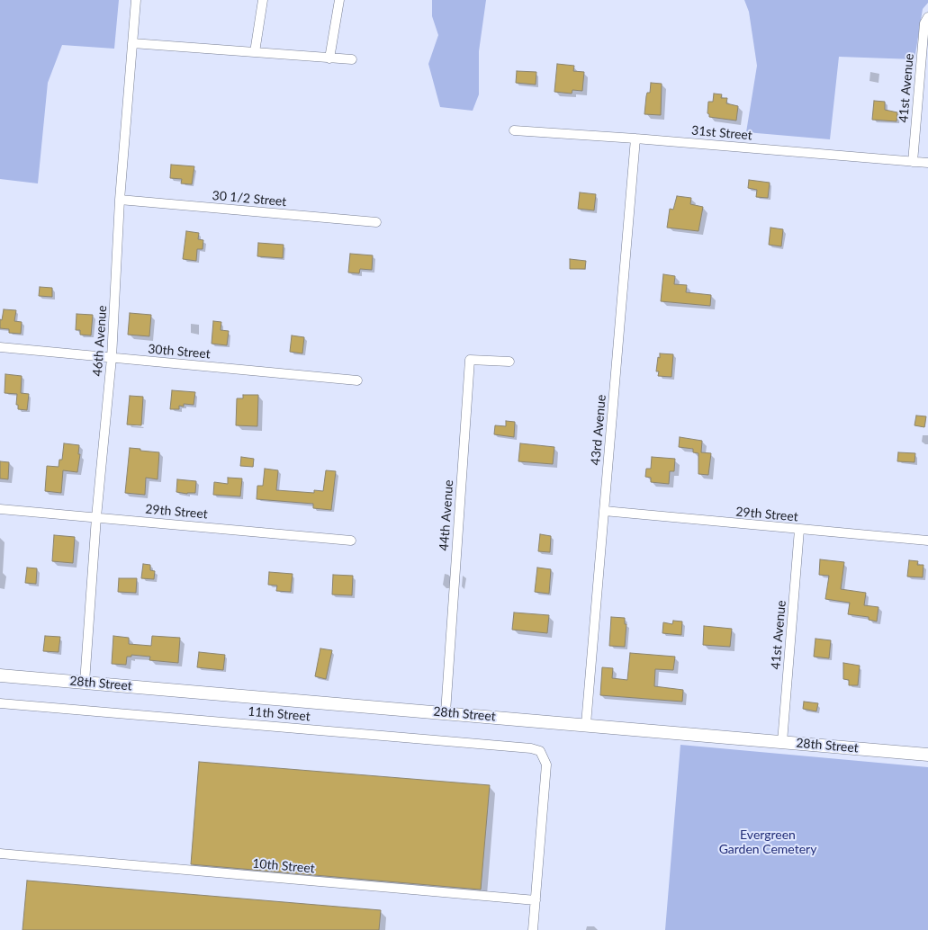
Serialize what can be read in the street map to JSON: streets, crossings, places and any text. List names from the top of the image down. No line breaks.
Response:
{"streets":{"main road":["28th Street"],"street":["41st Avenue","31st Street","30 1/2 Street","46th Avenue","30th Street","43rd Avenue","29th Street","44th Avenue","11th Street","10th Street"]},"crossings":[["41st Avenue","31st Street"],["41st Avenue","29th Street"],["41st Avenue","28th Street"],["31st Street","43rd Avenue"],["30 1/2 Street","46th Avenue"],["46th Avenue","30th Street"],["46th Avenue","29th Street"],["46th Avenue","28th Street"],["43rd Avenue","29th Street"],["43rd Avenue","28th Street"],["44th Avenue","28th Street"],["11th Street","10th Street"]],"parks":["Evergreen Garden Cemetery"]}
